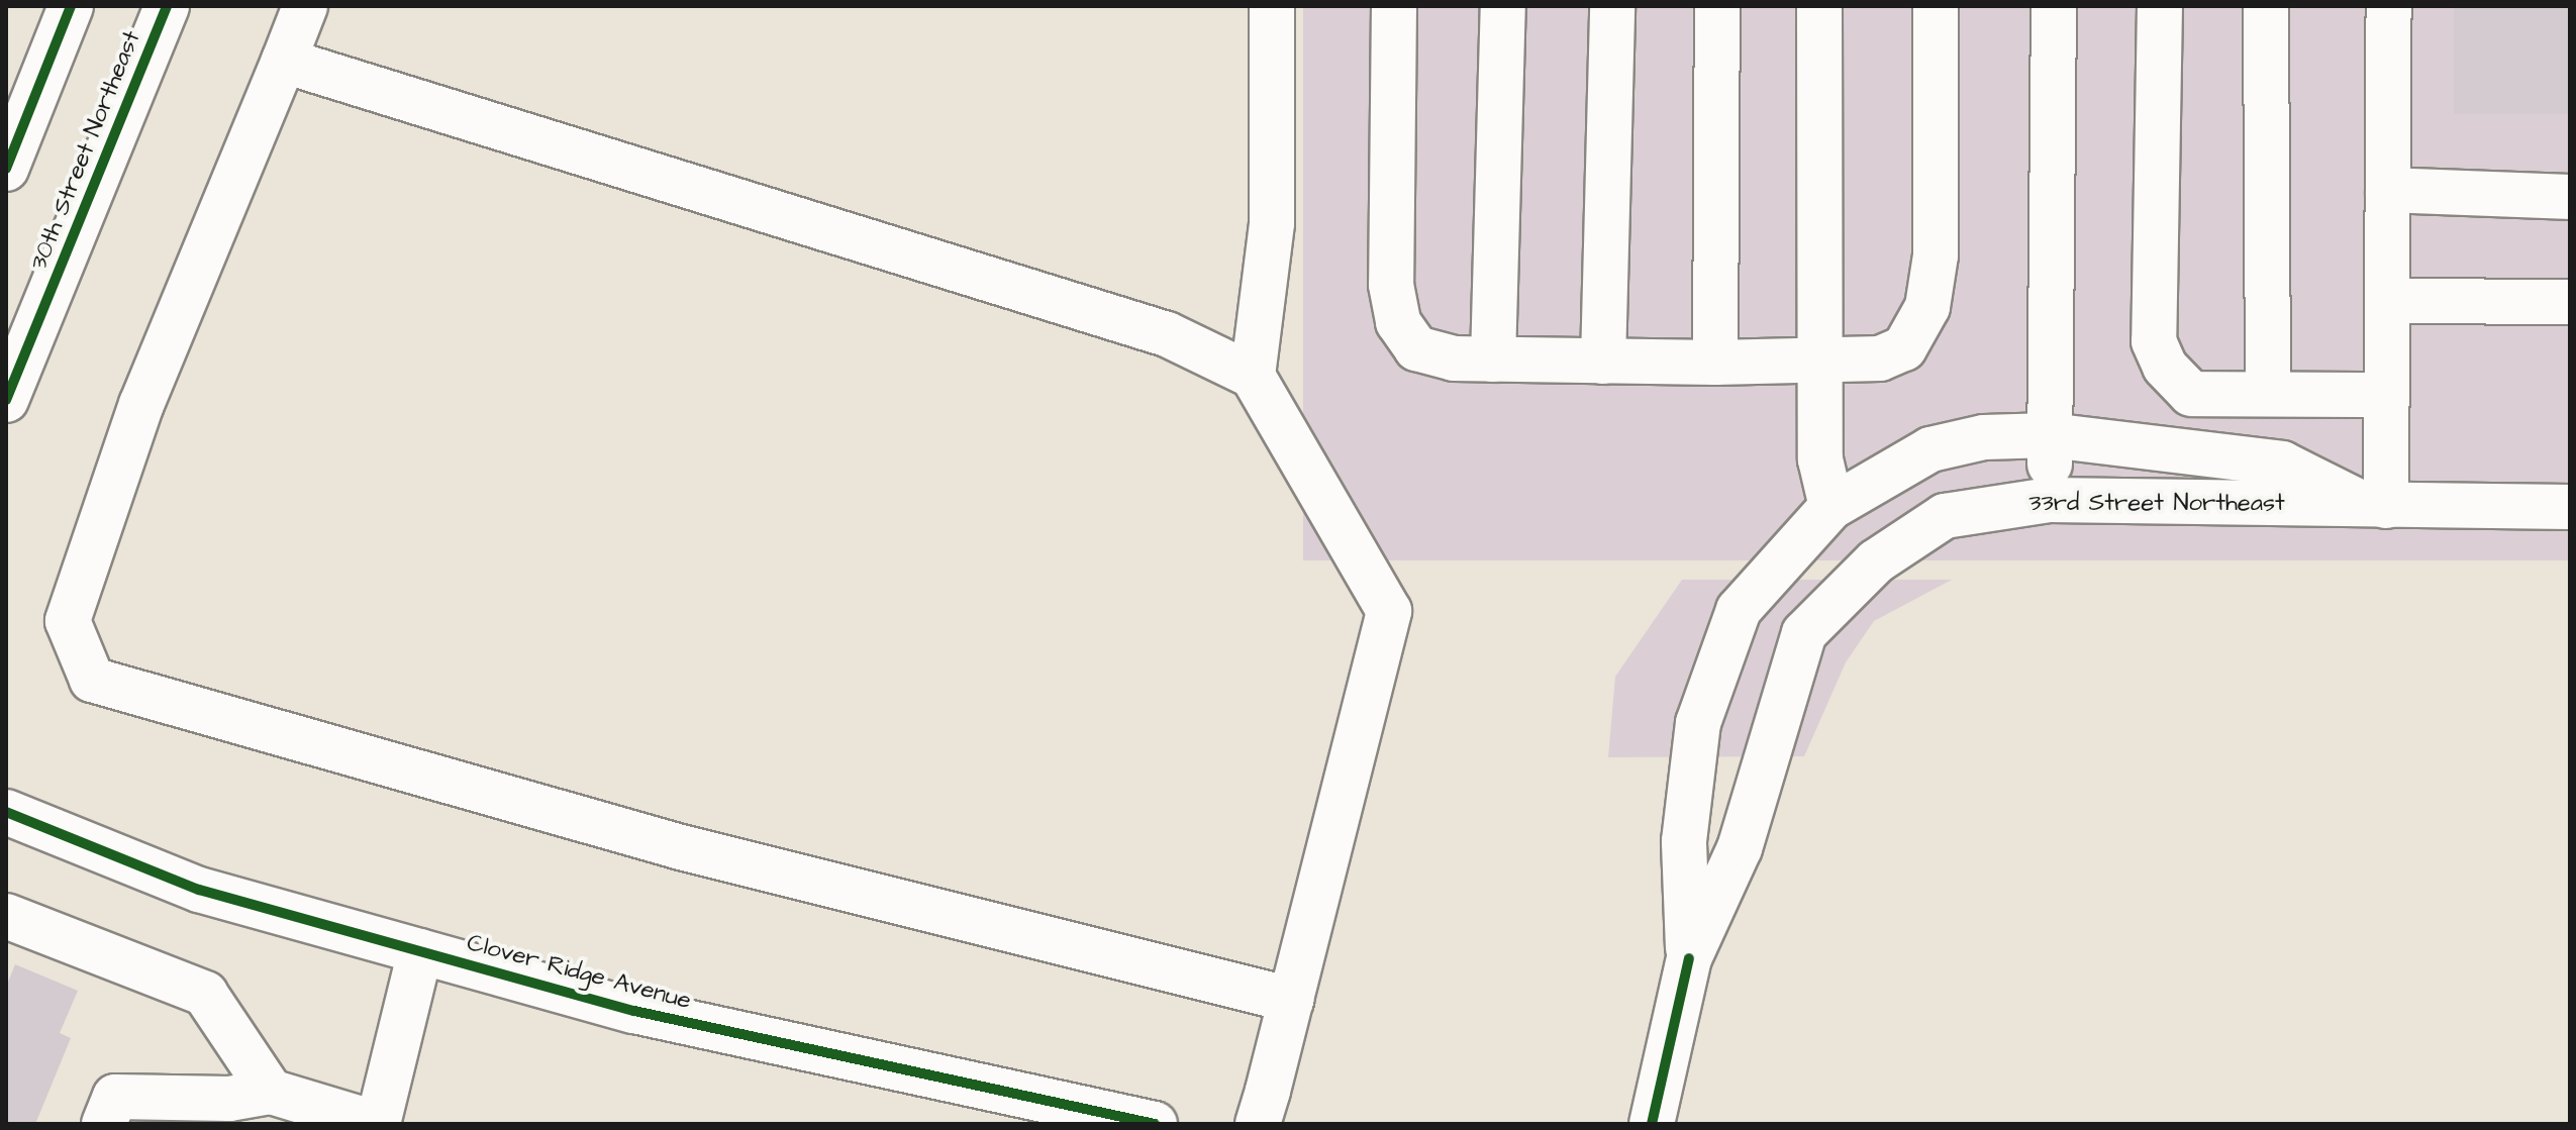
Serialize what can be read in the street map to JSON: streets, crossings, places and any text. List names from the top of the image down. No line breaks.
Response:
{"streets":{"street":["30th Street Northeast","33rd Street Northeast","Clover Ridge Avenue"]}}
